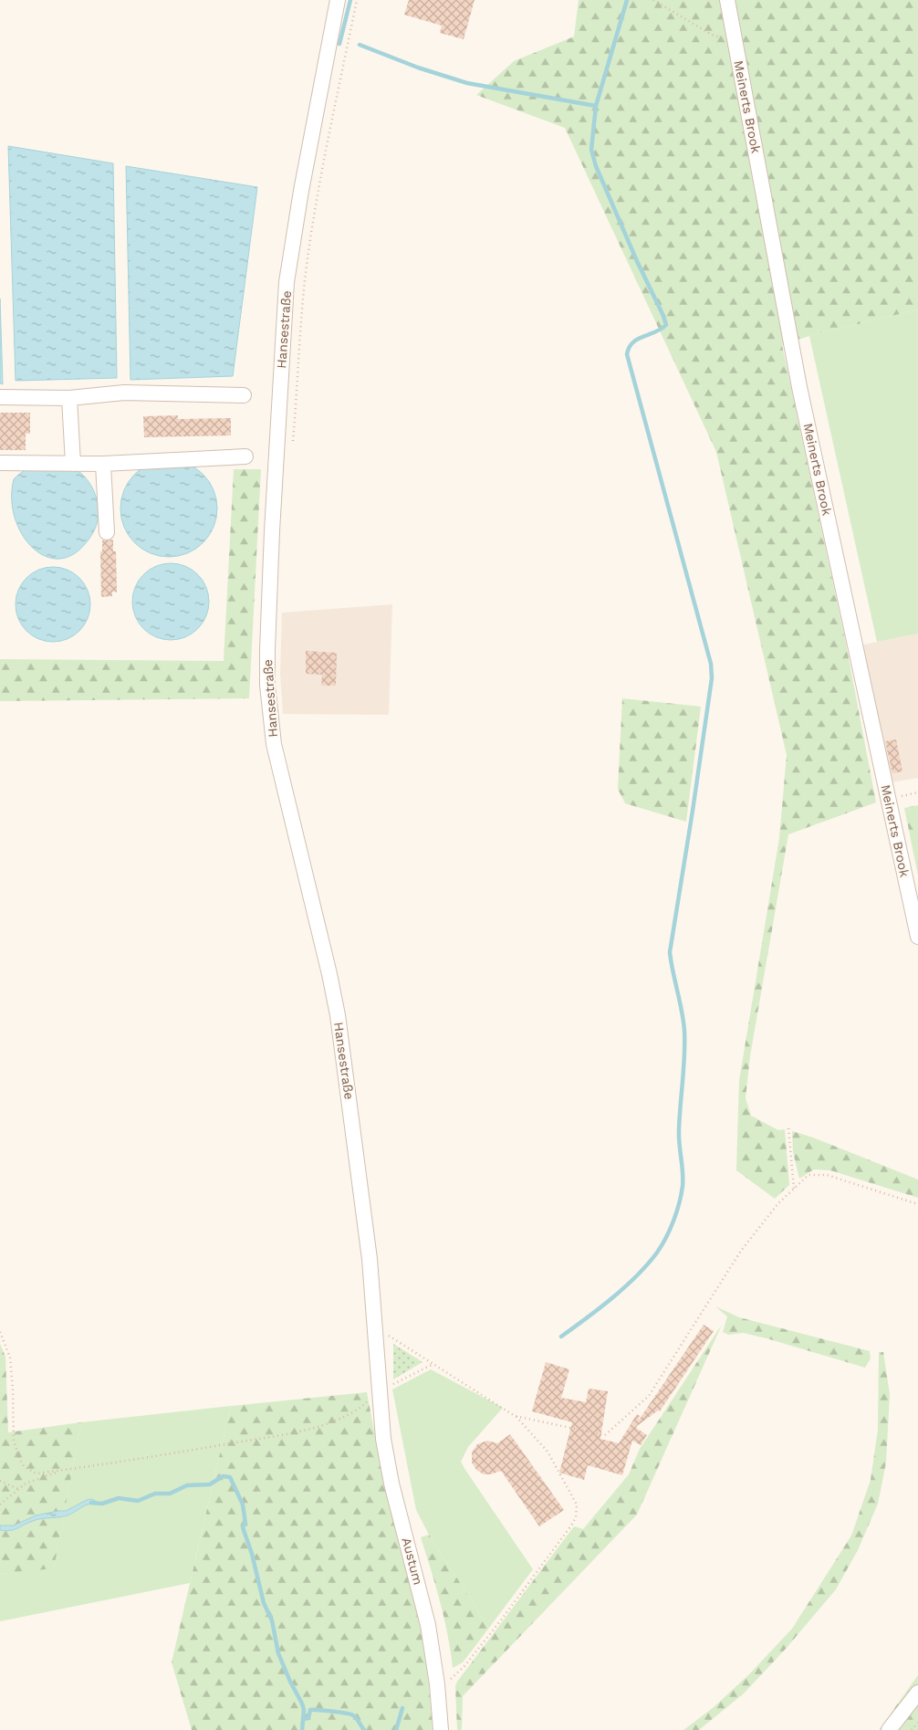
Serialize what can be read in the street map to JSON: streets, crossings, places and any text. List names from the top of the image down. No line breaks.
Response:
{"streets":{"street":["Meinerts Brook","Hansestraße","Austum"]},"crossings":[["Hansestraße","Austum"]]}
